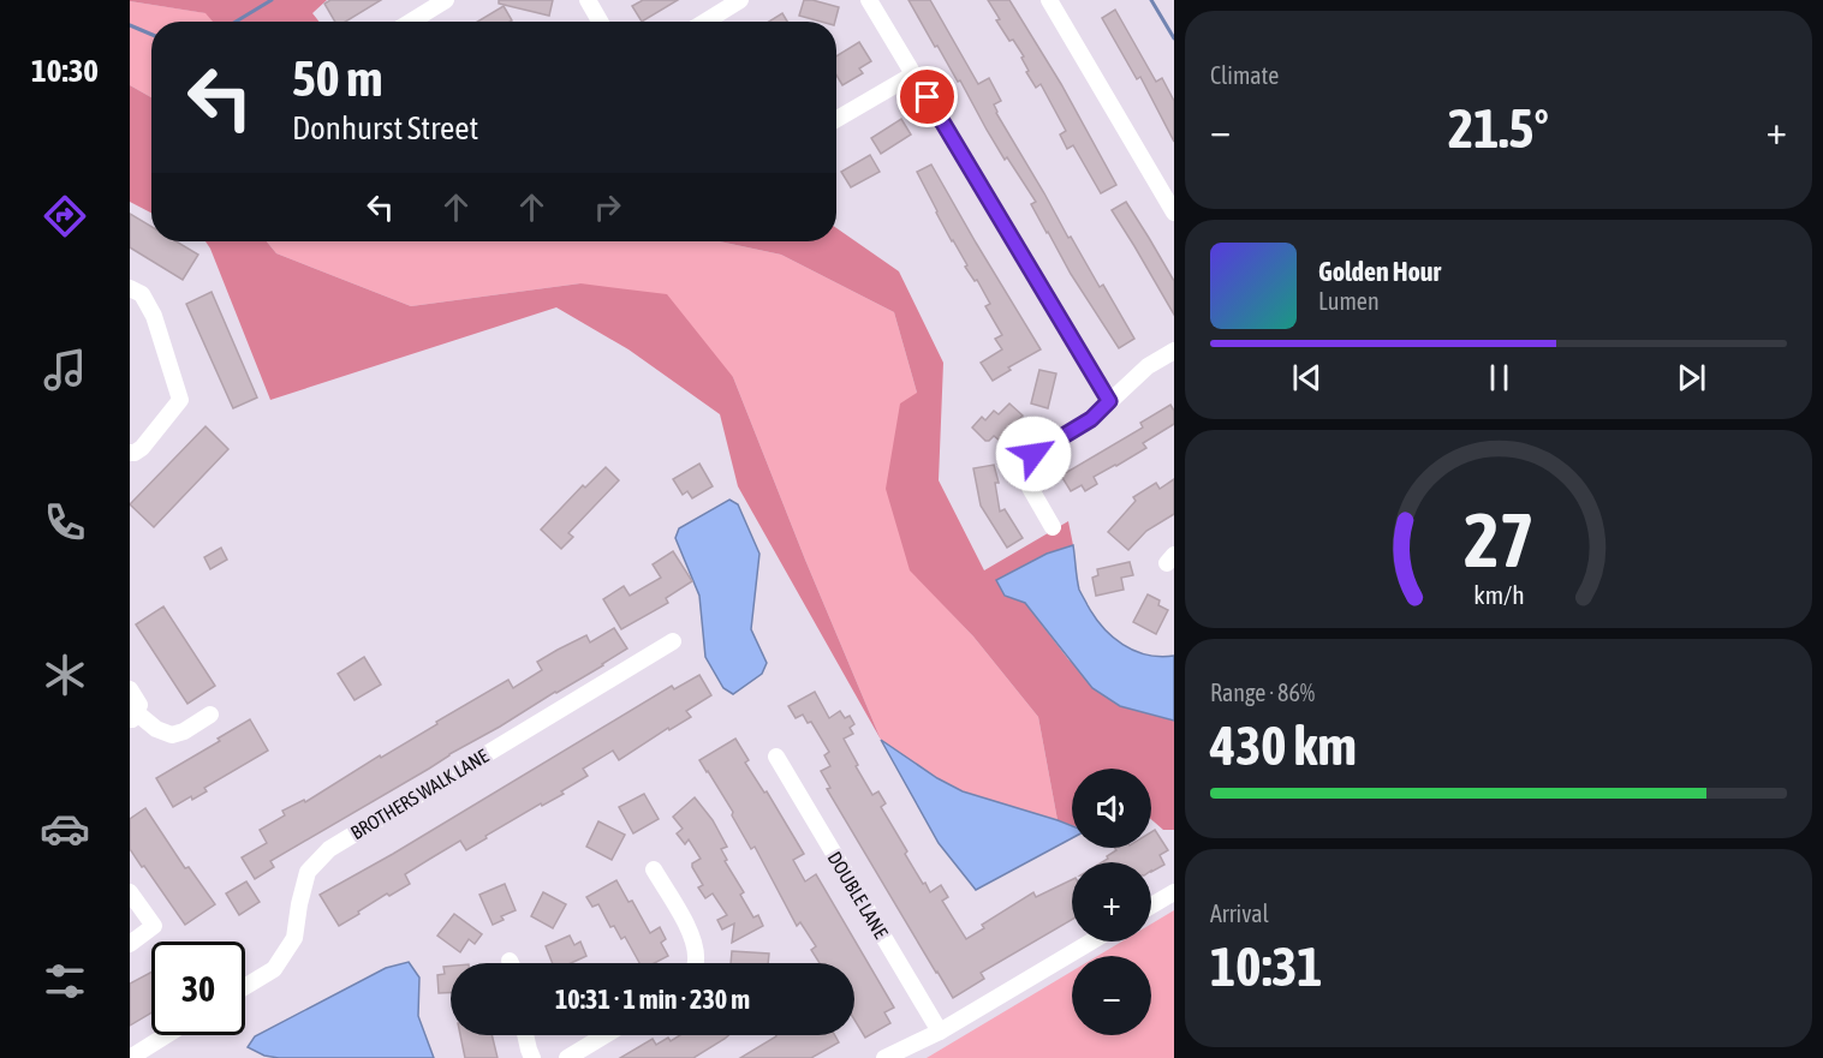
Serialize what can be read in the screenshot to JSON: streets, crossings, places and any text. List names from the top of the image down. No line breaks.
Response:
{"streets":{"street":["BROTHERS WALK LANE","DOUBLE LANE"]},"page":{"tabs":"10:30","tile":["Climate",["Range · 86%","430 km"],["Arrival","10:31"]],"turn":["50 m","Donhurst Street"],"heat":["−","21.5°","+"],"song":["Golden Hour","Lumen"],"map_buttons":["+","−"],"limit":"30","trip":"10:31 · 1 min · 230 m","gauge":["27","km/h"]}}
